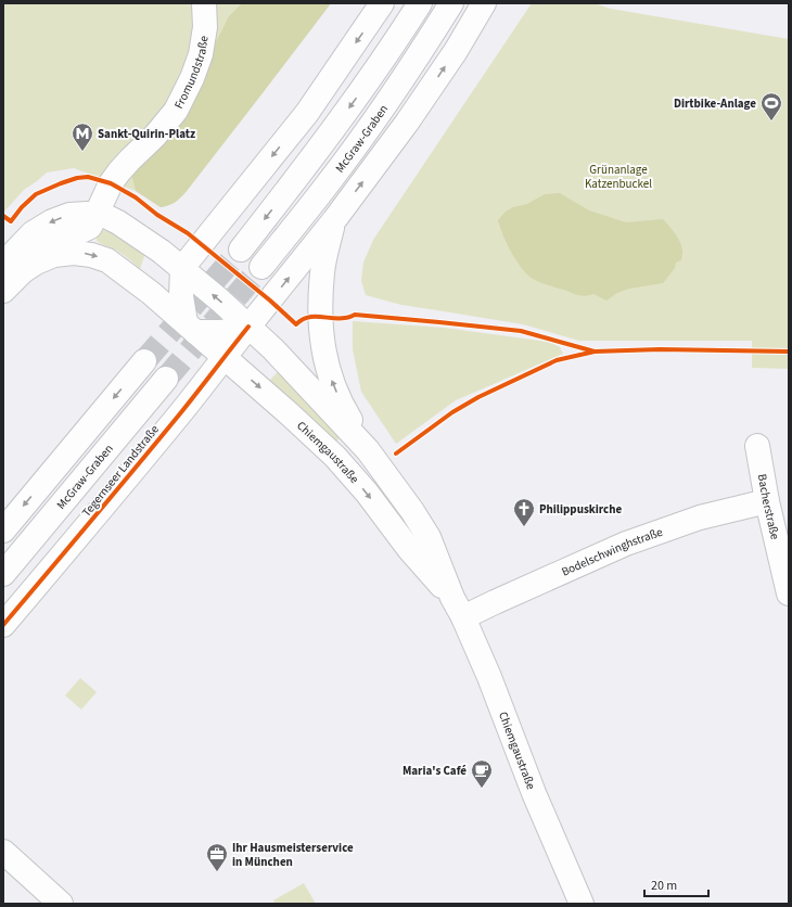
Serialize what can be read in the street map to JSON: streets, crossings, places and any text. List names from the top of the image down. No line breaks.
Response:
{"streets":{"main road":["Fromundstraße","McGraw-Graben","Chiemgaustraße","Tegernseer Landstraße","Bacherstraße","Bodelschwinghstraße"]},"crossings":[["Chiemgaustraße","Tegernseer Landstraße"],["Chiemgaustraße","Bodelschwinghstraße"],["Bacherstraße","Bodelschwinghstraße"]],"parks":["Grünanlage Katzenbuckel"],"places":{"sports":["Dirtbike-Anlage"],"metro station":["Sankt-Quirin-Platz"],"church":["Philippuskirche"],"cafe":["Maria's Café"],"office":["Ihr Hausmeisterservice in München"]},"scale_bar":"20 m"}
